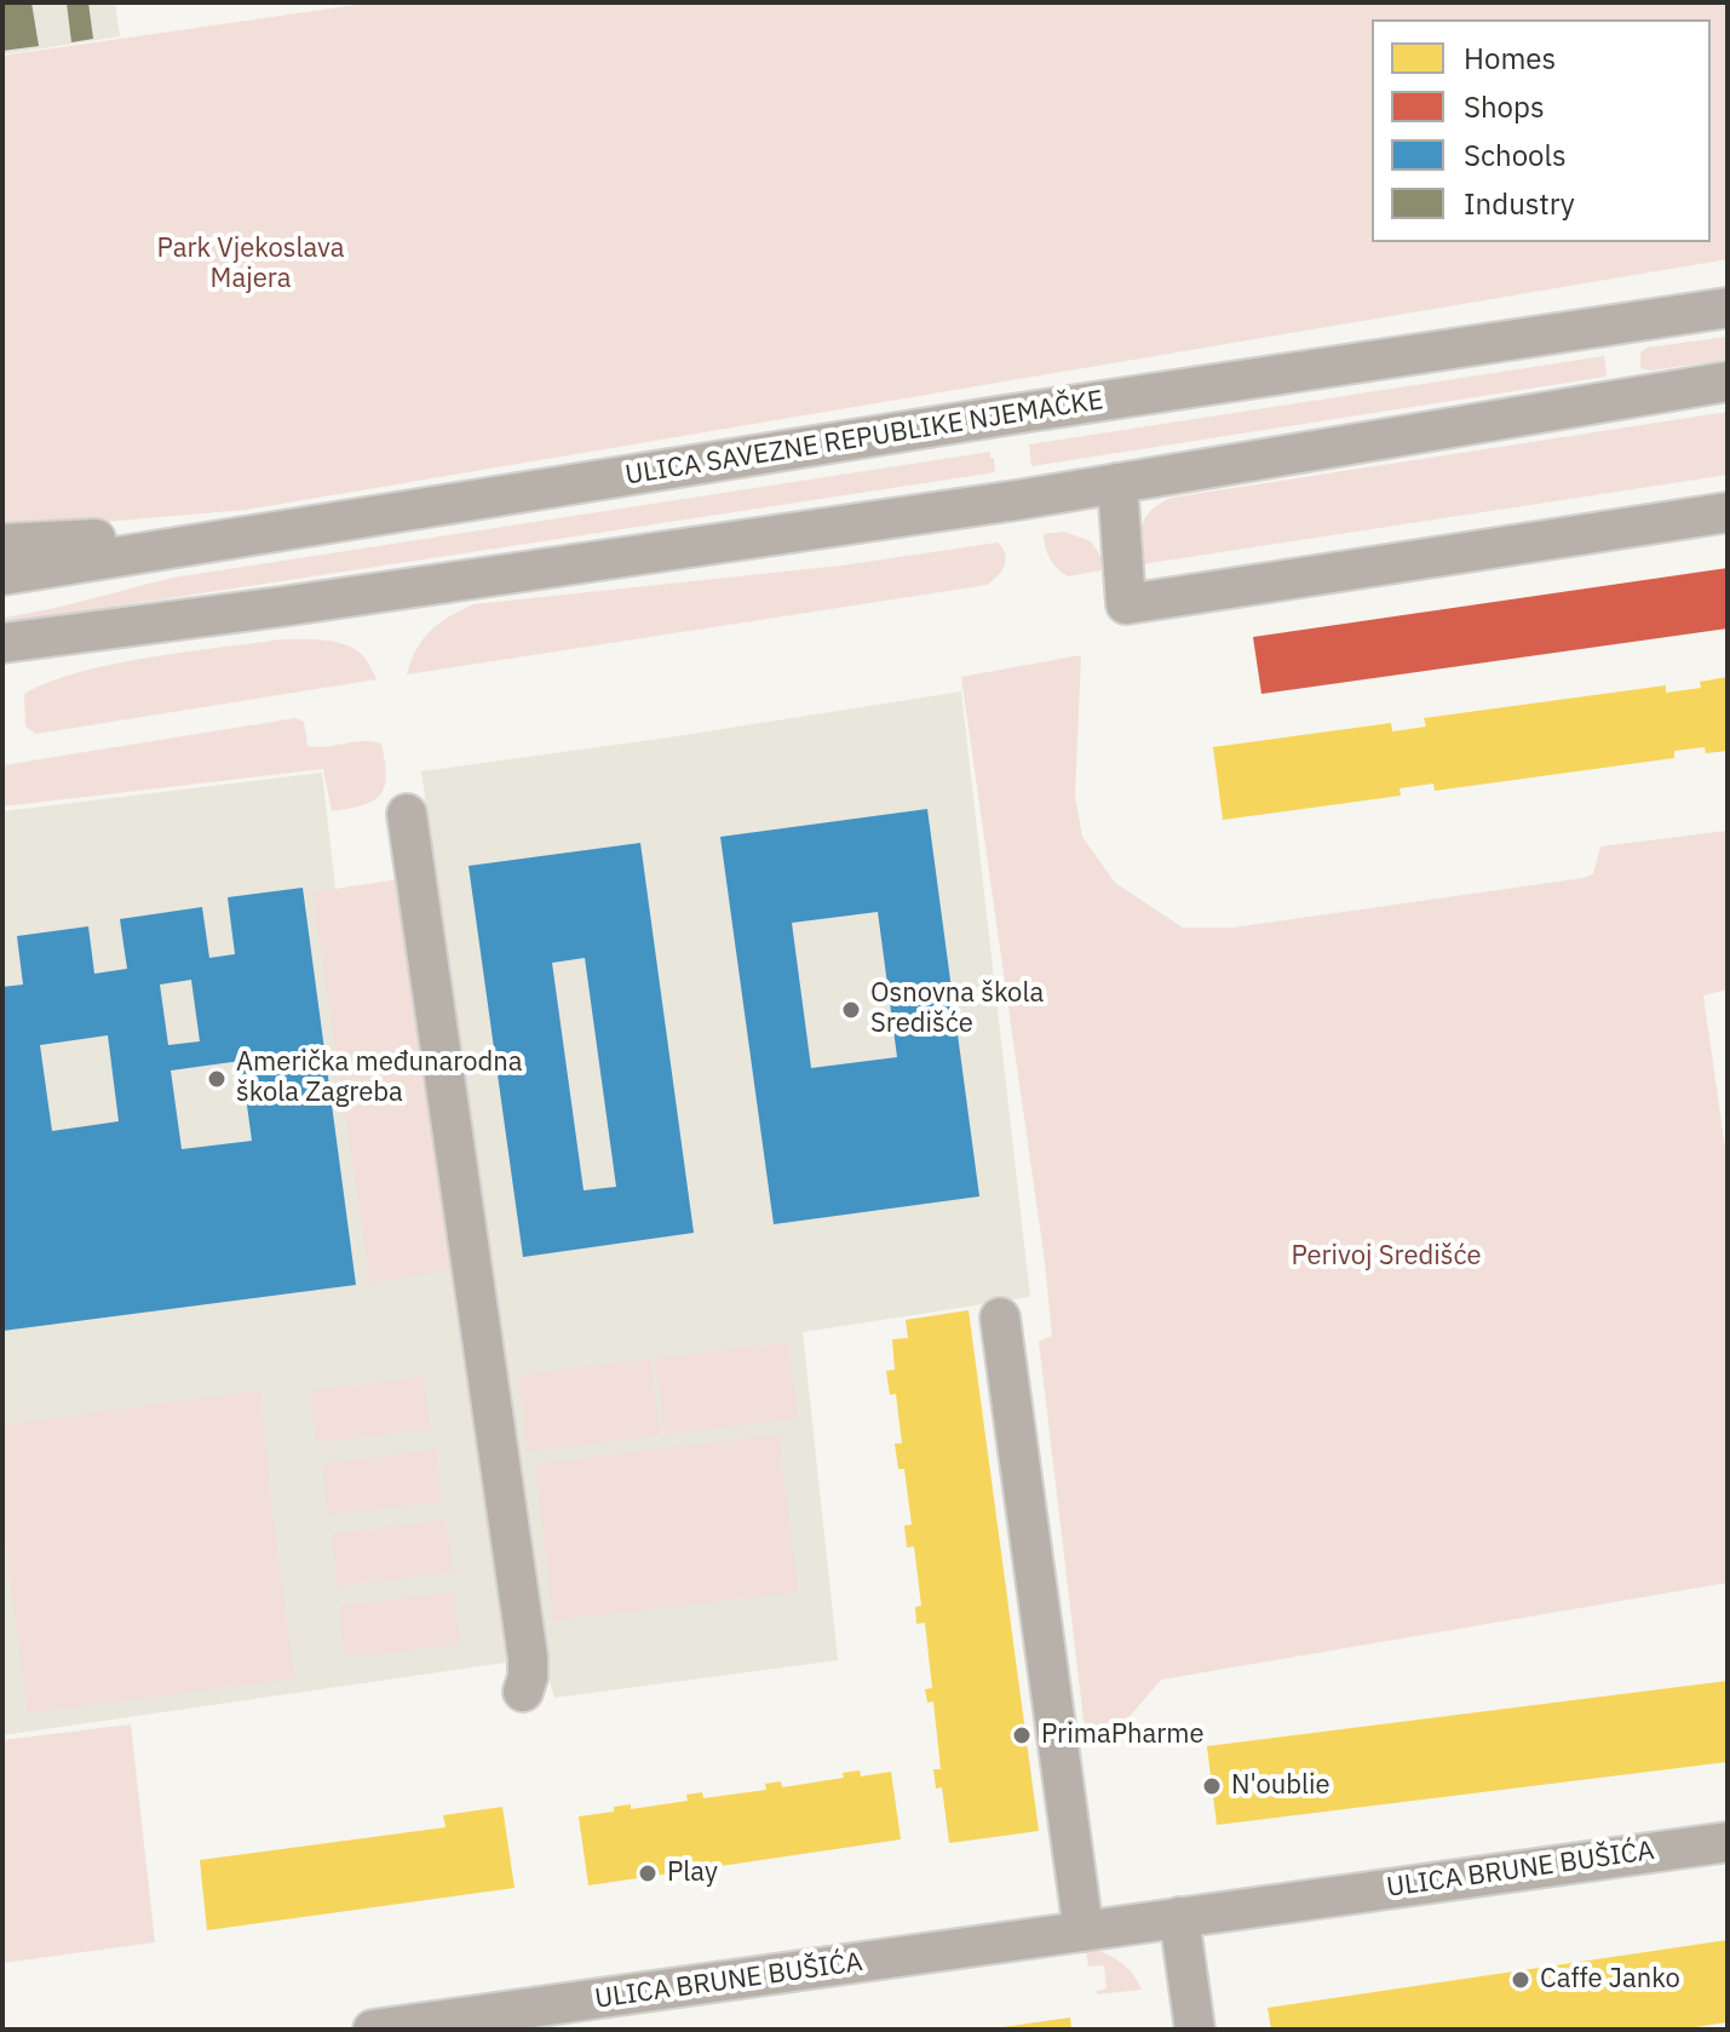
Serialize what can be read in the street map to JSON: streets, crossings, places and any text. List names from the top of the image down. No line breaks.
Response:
{"streets":{"street":["ULICA SAVEZNE REPUBLIKE NJEMAČKE","ULICA BRUNE BUŠIĆA"]},"parks":["Park Vjekoslava Majera","Perivoj Središće"],"places":["Osnovna škola Središće","Američka međunarodna škola Zagreba","PrimaPharme","N'oublie","Play","Caffe Janko"],"legend":["Homes","Shops","Schools","Industry"]}
